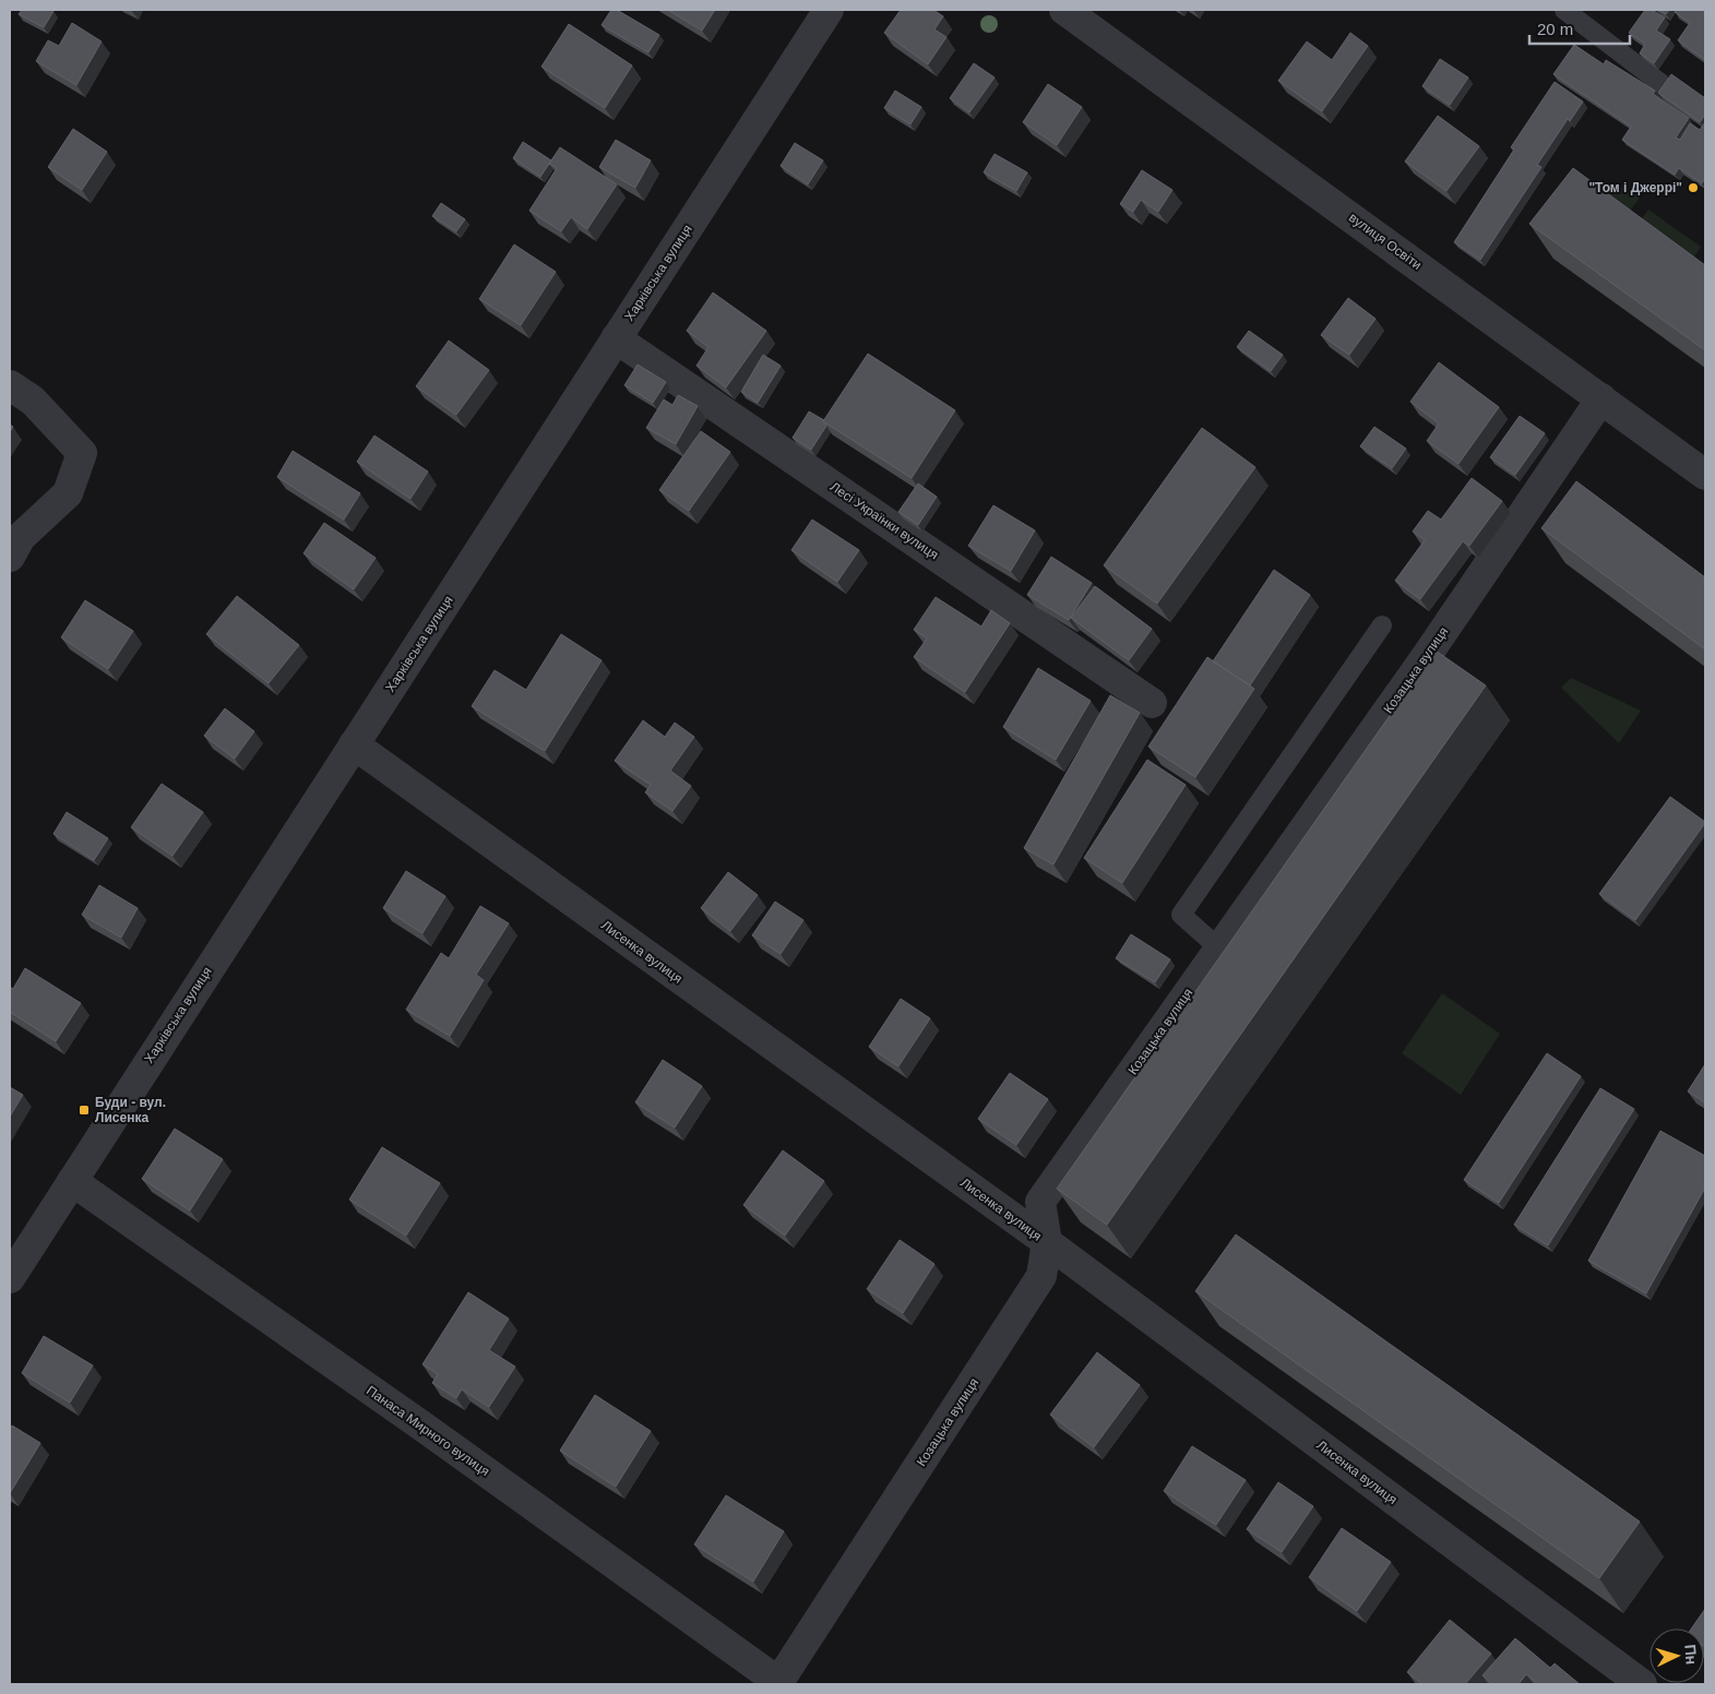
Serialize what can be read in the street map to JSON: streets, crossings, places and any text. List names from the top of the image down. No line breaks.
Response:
{"streets":{"street":["вулиця Освіти","Харківська вулиця","Лесі Українки вулиця","Козацька вулиця","Лисенка вулиця","Панаса Мирного вулиця"]},"crossings":[["вулиця Освіти","Козацька вулиця"],["Харківська вулиця","Лесі Українки вулиця"],["Харківська вулиця","Лисенка вулиця"],["Харківська вулиця","Панаса Мирного вулиця"],["Козацька вулиця","Лисенка вулиця"],["Козацька вулиця","Панаса Мирного вулиця"]],"places":{"other":["\"Том і Джеррі\""],"transit":["Буди - вул. Лисенка"]},"scale_bar":"20 m","north":"right"}
